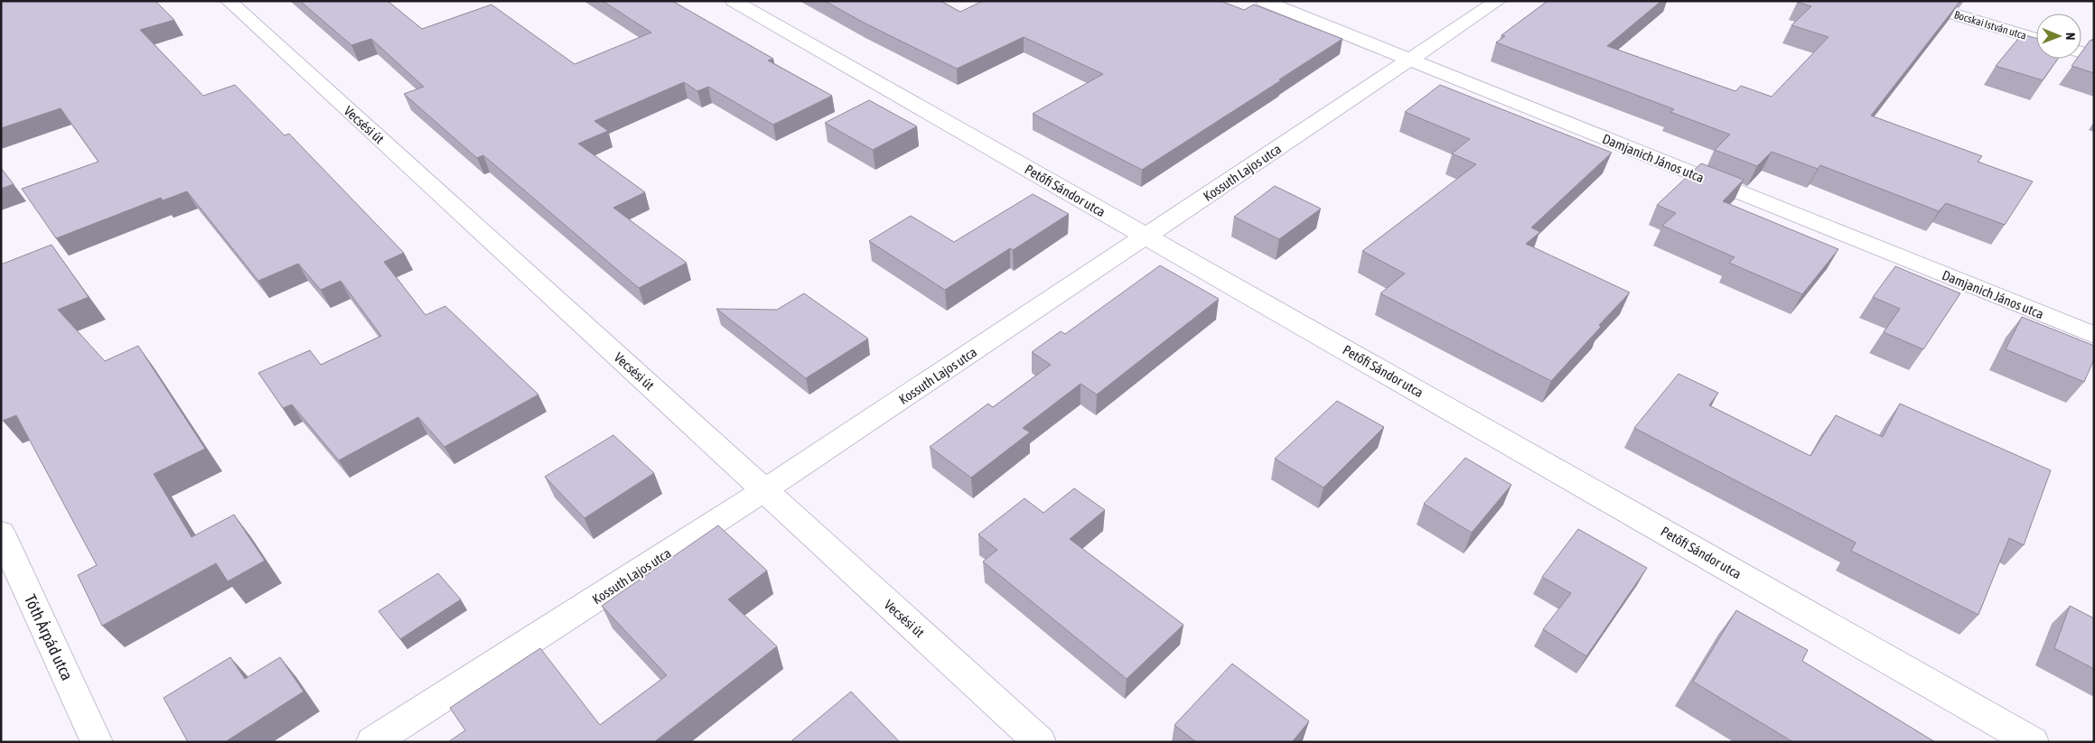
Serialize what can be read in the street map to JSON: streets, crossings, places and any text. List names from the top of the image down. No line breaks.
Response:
{"streets":{"street":["Bocskai István utca","Vecsési út","Damjanich János utca","Kossuth Lajos utca","Petőfi Sándor utca","Tóth Árpád utca"]},"crossings":[["Vecsési út","Kossuth Lajos utca"],["Damjanich János utca","Kossuth Lajos utca"],["Kossuth Lajos utca","Petőfi Sándor utca"]],"north":"right"}
